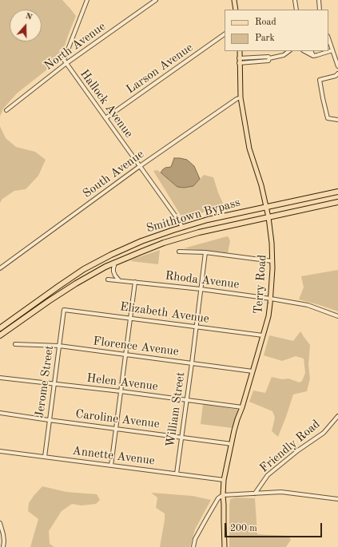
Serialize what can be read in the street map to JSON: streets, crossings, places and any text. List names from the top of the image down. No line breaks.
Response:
{"streets":{"highway":["Smithtown Bypass"],"main road":["Terry Road"],"street":["North Avenue","Larson Avenue","Hallock Avenue","South Avenue","Rhoda Avenue","Elizabeth Avenue","Florence Avenue","Jerome Street","Helen Avenue","William Street","Caroline Avenue","Friendly Road","Annette Avenue"]},"crossings":[["North Avenue","Hallock Avenue"],["Larson Avenue","Hallock Avenue"],["Hallock Avenue","South Avenue"],["Hallock Avenue","Smithtown Bypass"],["South Avenue","Terry Road"],["Smithtown Bypass","Terry Road"],["Rhoda Avenue","Terry Road"],["Rhoda Avenue","William Street"],["Terry Road","Elizabeth Avenue"],["Terry Road","Florence Avenue"],["Terry Road","Helen Avenue"],["Terry Road","Caroline Avenue"],["Terry Road","Annette Avenue"],["Elizabeth Avenue","Jerome Street"],["Elizabeth Avenue","William Street"],["Florence Avenue","Jerome Street"],["Florence Avenue","William Street"],["Jerome Street","Helen Avenue"],["Jerome Street","Caroline Avenue"],["Jerome Street","Annette Avenue"],["Helen Avenue","William Street"],["William Street","Caroline Avenue"],["William Street","Annette Avenue"]],"legend":["Road","Park"],"scale_bar":"200 m","north":"top"}
